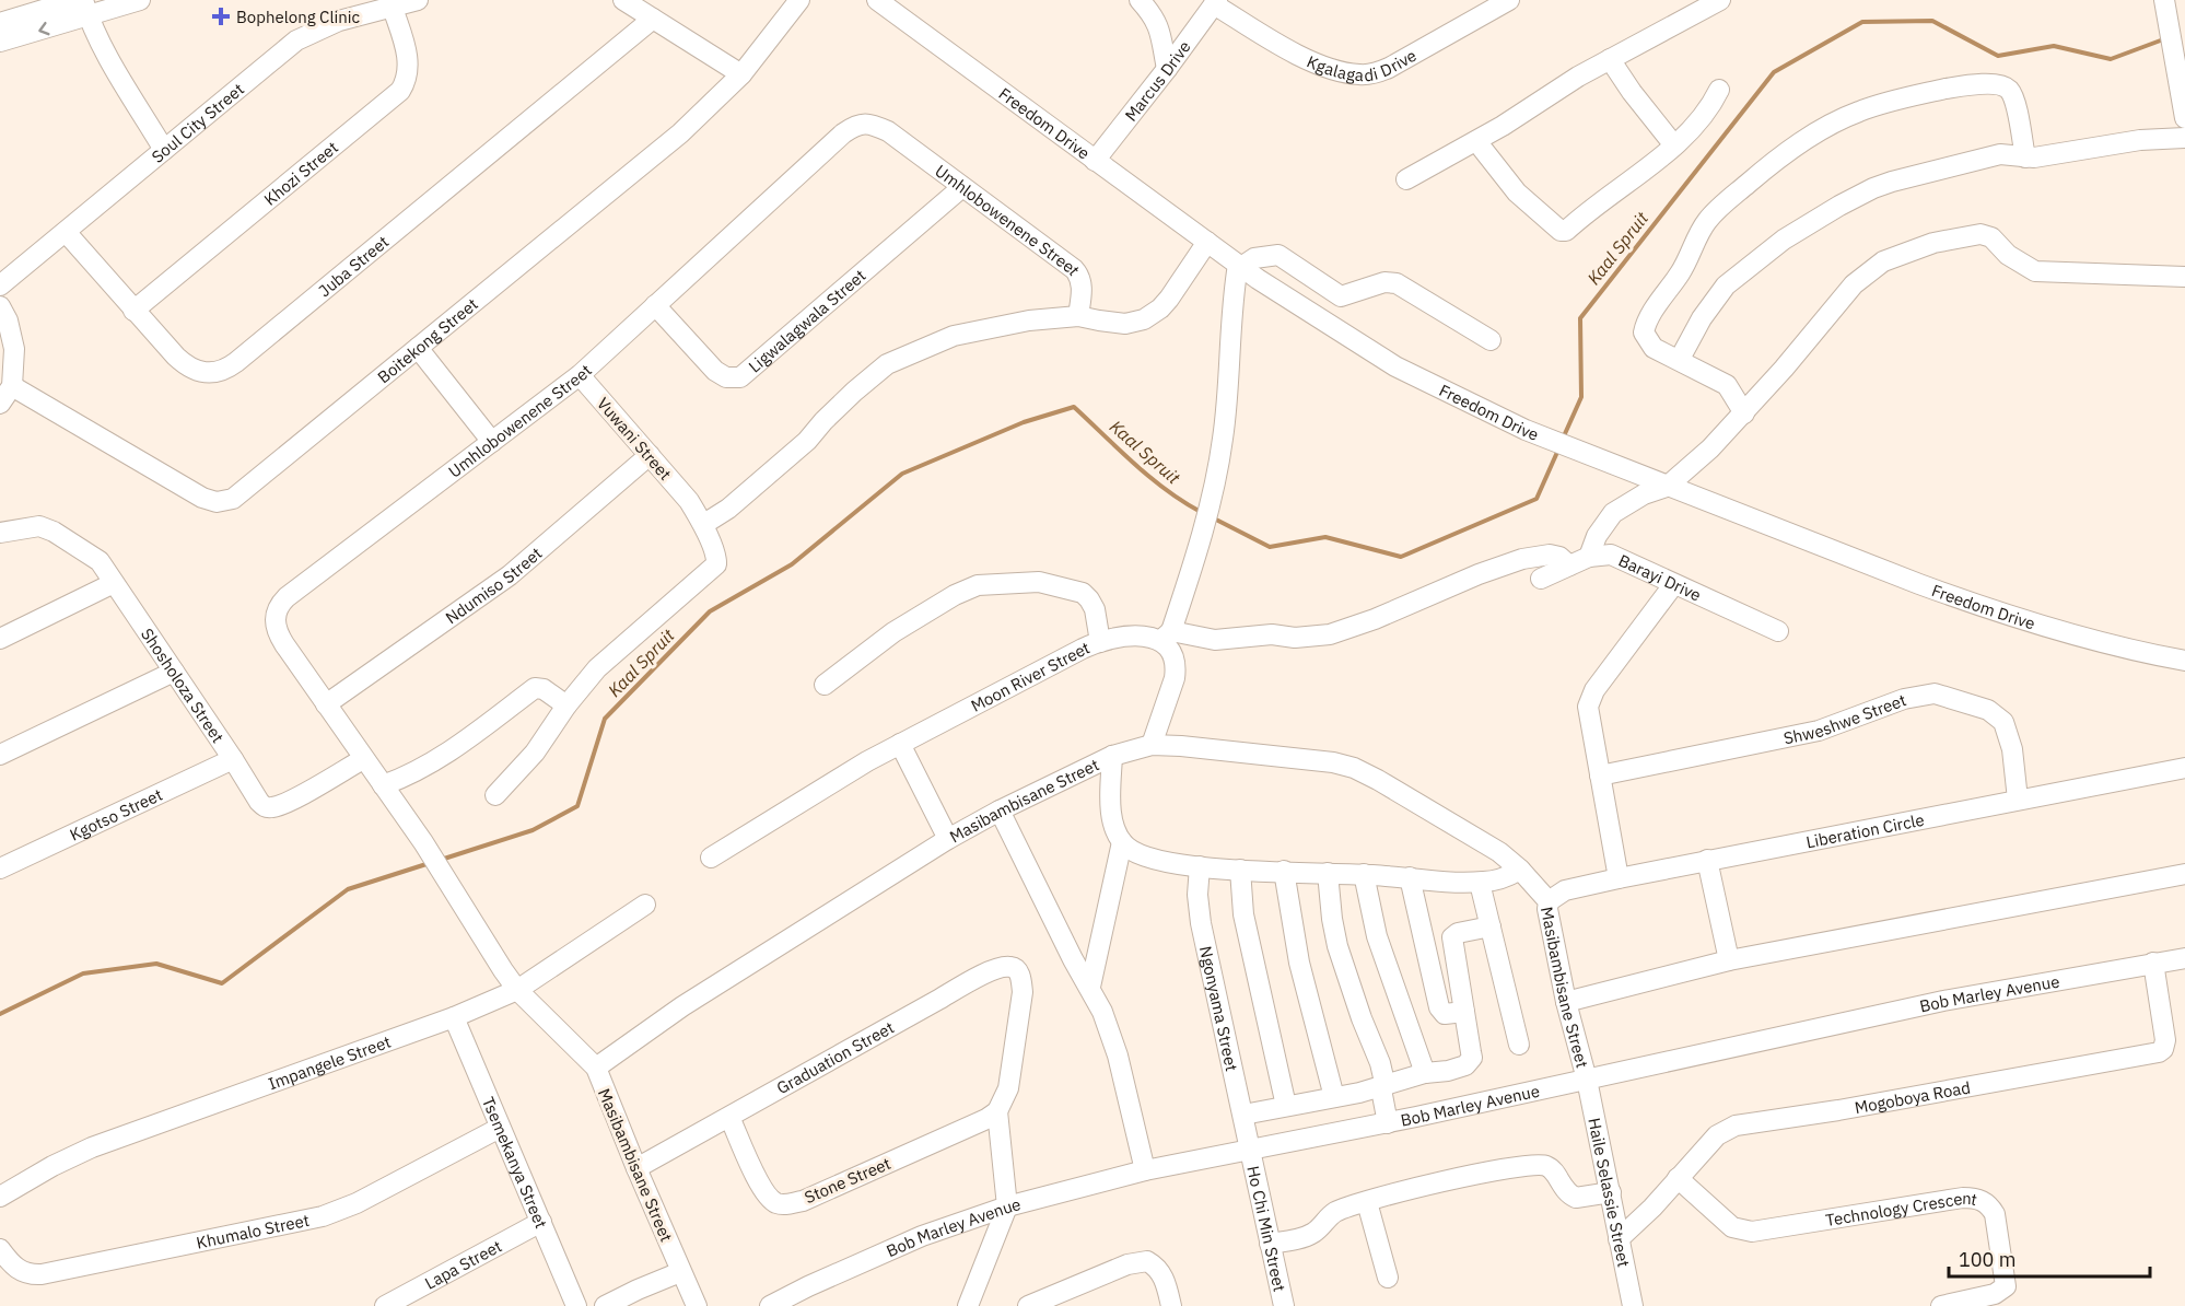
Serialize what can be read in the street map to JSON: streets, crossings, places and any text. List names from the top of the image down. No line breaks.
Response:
{"streets":{"street":["Kgalagadi Drive","Marcus Drive","Soul City Street","Freedom Drive","Khozi Street","Umhlobowenene Street","Juba Street","Ligwalagwala Street","Boitekong Street","Vuwani Street","Barayi Drive","Ndumiso Street","Moon River Street","Shosholoza Street","Shweshwe Street","Masibambisane Street","Kgotso Street","Liberation Circle","Bob Marley Avenue","Ngonyama Street","Graduation Street","Impangele Street","Mogoboya Road","Tsemekanya Street","Stone Street","Haile Selassie Street","Technology Crescent","Ho Chi Min Street","Khumalo Street","Lapa Street"]},"crossings":[["Kgalagadi Drive","Marcus Drive"],["Marcus Drive","Freedom Drive"],["Soul City Street","Khozi Street"],["Soul City Street","Juba Street"],["Khozi Street","Juba Street"],["Umhlobowenene Street","Ligwalagwala Street"],["Umhlobowenene Street","Vuwani Street"],["Umhlobowenene Street","Ndumiso Street"],["Umhlobowenene Street","Shosholoza Street"],["Umhlobowenene Street","Masibambisane Street"],["Umhlobowenene Street","Impangele Street"],["Vuwani Street","Ndumiso Street"],["Barayi Drive","Moon River Street"],["Shosholoza Street","Kgotso Street"],["Shweshwe Street","Liberation Circle"],["Masibambisane Street","Liberation Circle"],["Masibambisane Street","Bob Marley Avenue"],["Masibambisane Street","Graduation Street"],["Masibambisane Street","Haile Selassie Street"],["Bob Marley Avenue","Ngonyama Street"],["Bob Marley Avenue","Mogoboya Road"],["Bob Marley Avenue","Haile Selassie Street"],["Bob Marley Avenue","Ho Chi Min Street"],["Ngonyama Street","Ho Chi Min Street"],["Graduation Street","Stone Street"],["Impangele Street","Tsemekanya Street"],["Mogoboya Road","Haile Selassie Street"],["Mogoboya Road","Technology Crescent"],["Tsemekanya Street","Khumalo Street"],["Tsemekanya Street","Lapa Street"]],"water":["Kaal Spruit"],"places":{"health":["Bophelong Clinic"]},"scale_bar":"100 m"}
